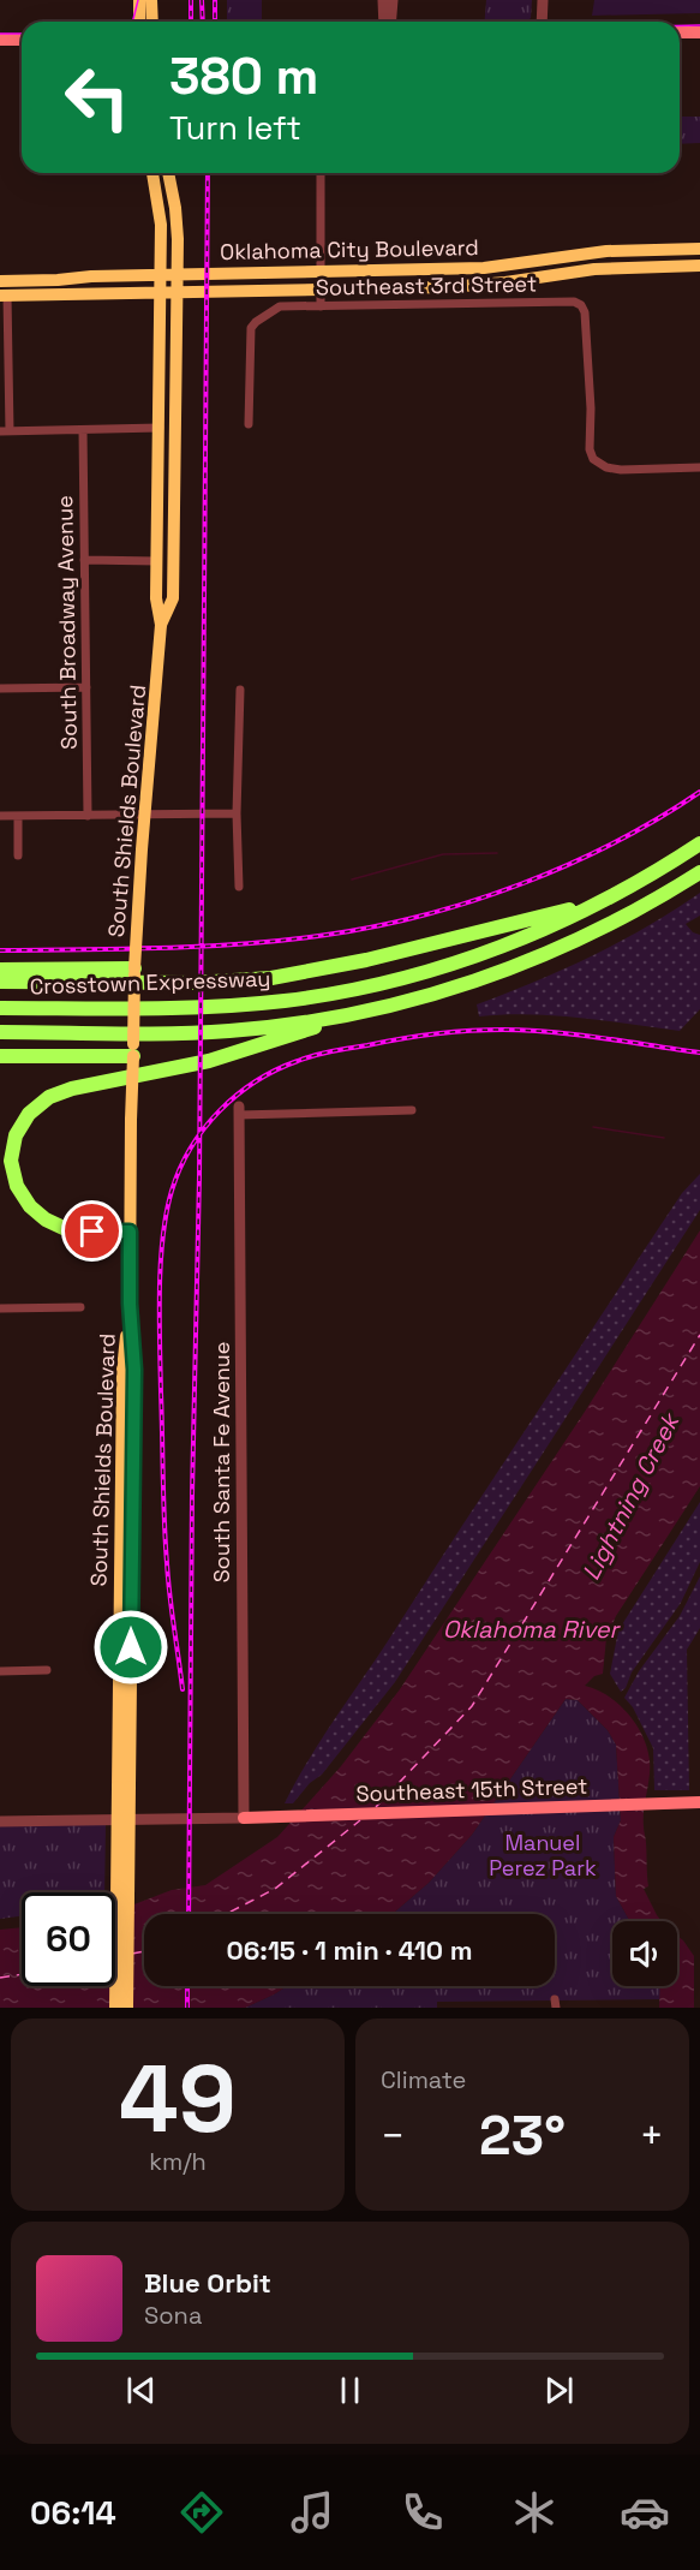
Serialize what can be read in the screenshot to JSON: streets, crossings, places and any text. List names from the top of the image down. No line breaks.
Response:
{"streets":{"highway":["Crosstown Expressway"],"main road":["Oklahoma City Boulevard","South Shields Boulevard","Southeast 15th Street"],"street":["Southeast 3rd Street","South Broadway Avenue","South Santa Fe Avenue"]},"crossings":[["Oklahoma City Boulevard","South Shields Boulevard"],["South Santa Fe Avenue","Southeast 15th Street"]],"water":["Lightning Creek","Oklahoma River"],"parks":["Manuel Perez Park"],"page":{"turn":["380 m","Turn left"],"limit":"60","trip":"06:15 · 1 min · 410 m","tile":[["49","km/h"],"Climate"],"heat":["−","23°","+"],"song":["Blue Orbit","Sona"],"tabs":"06:14"}}
